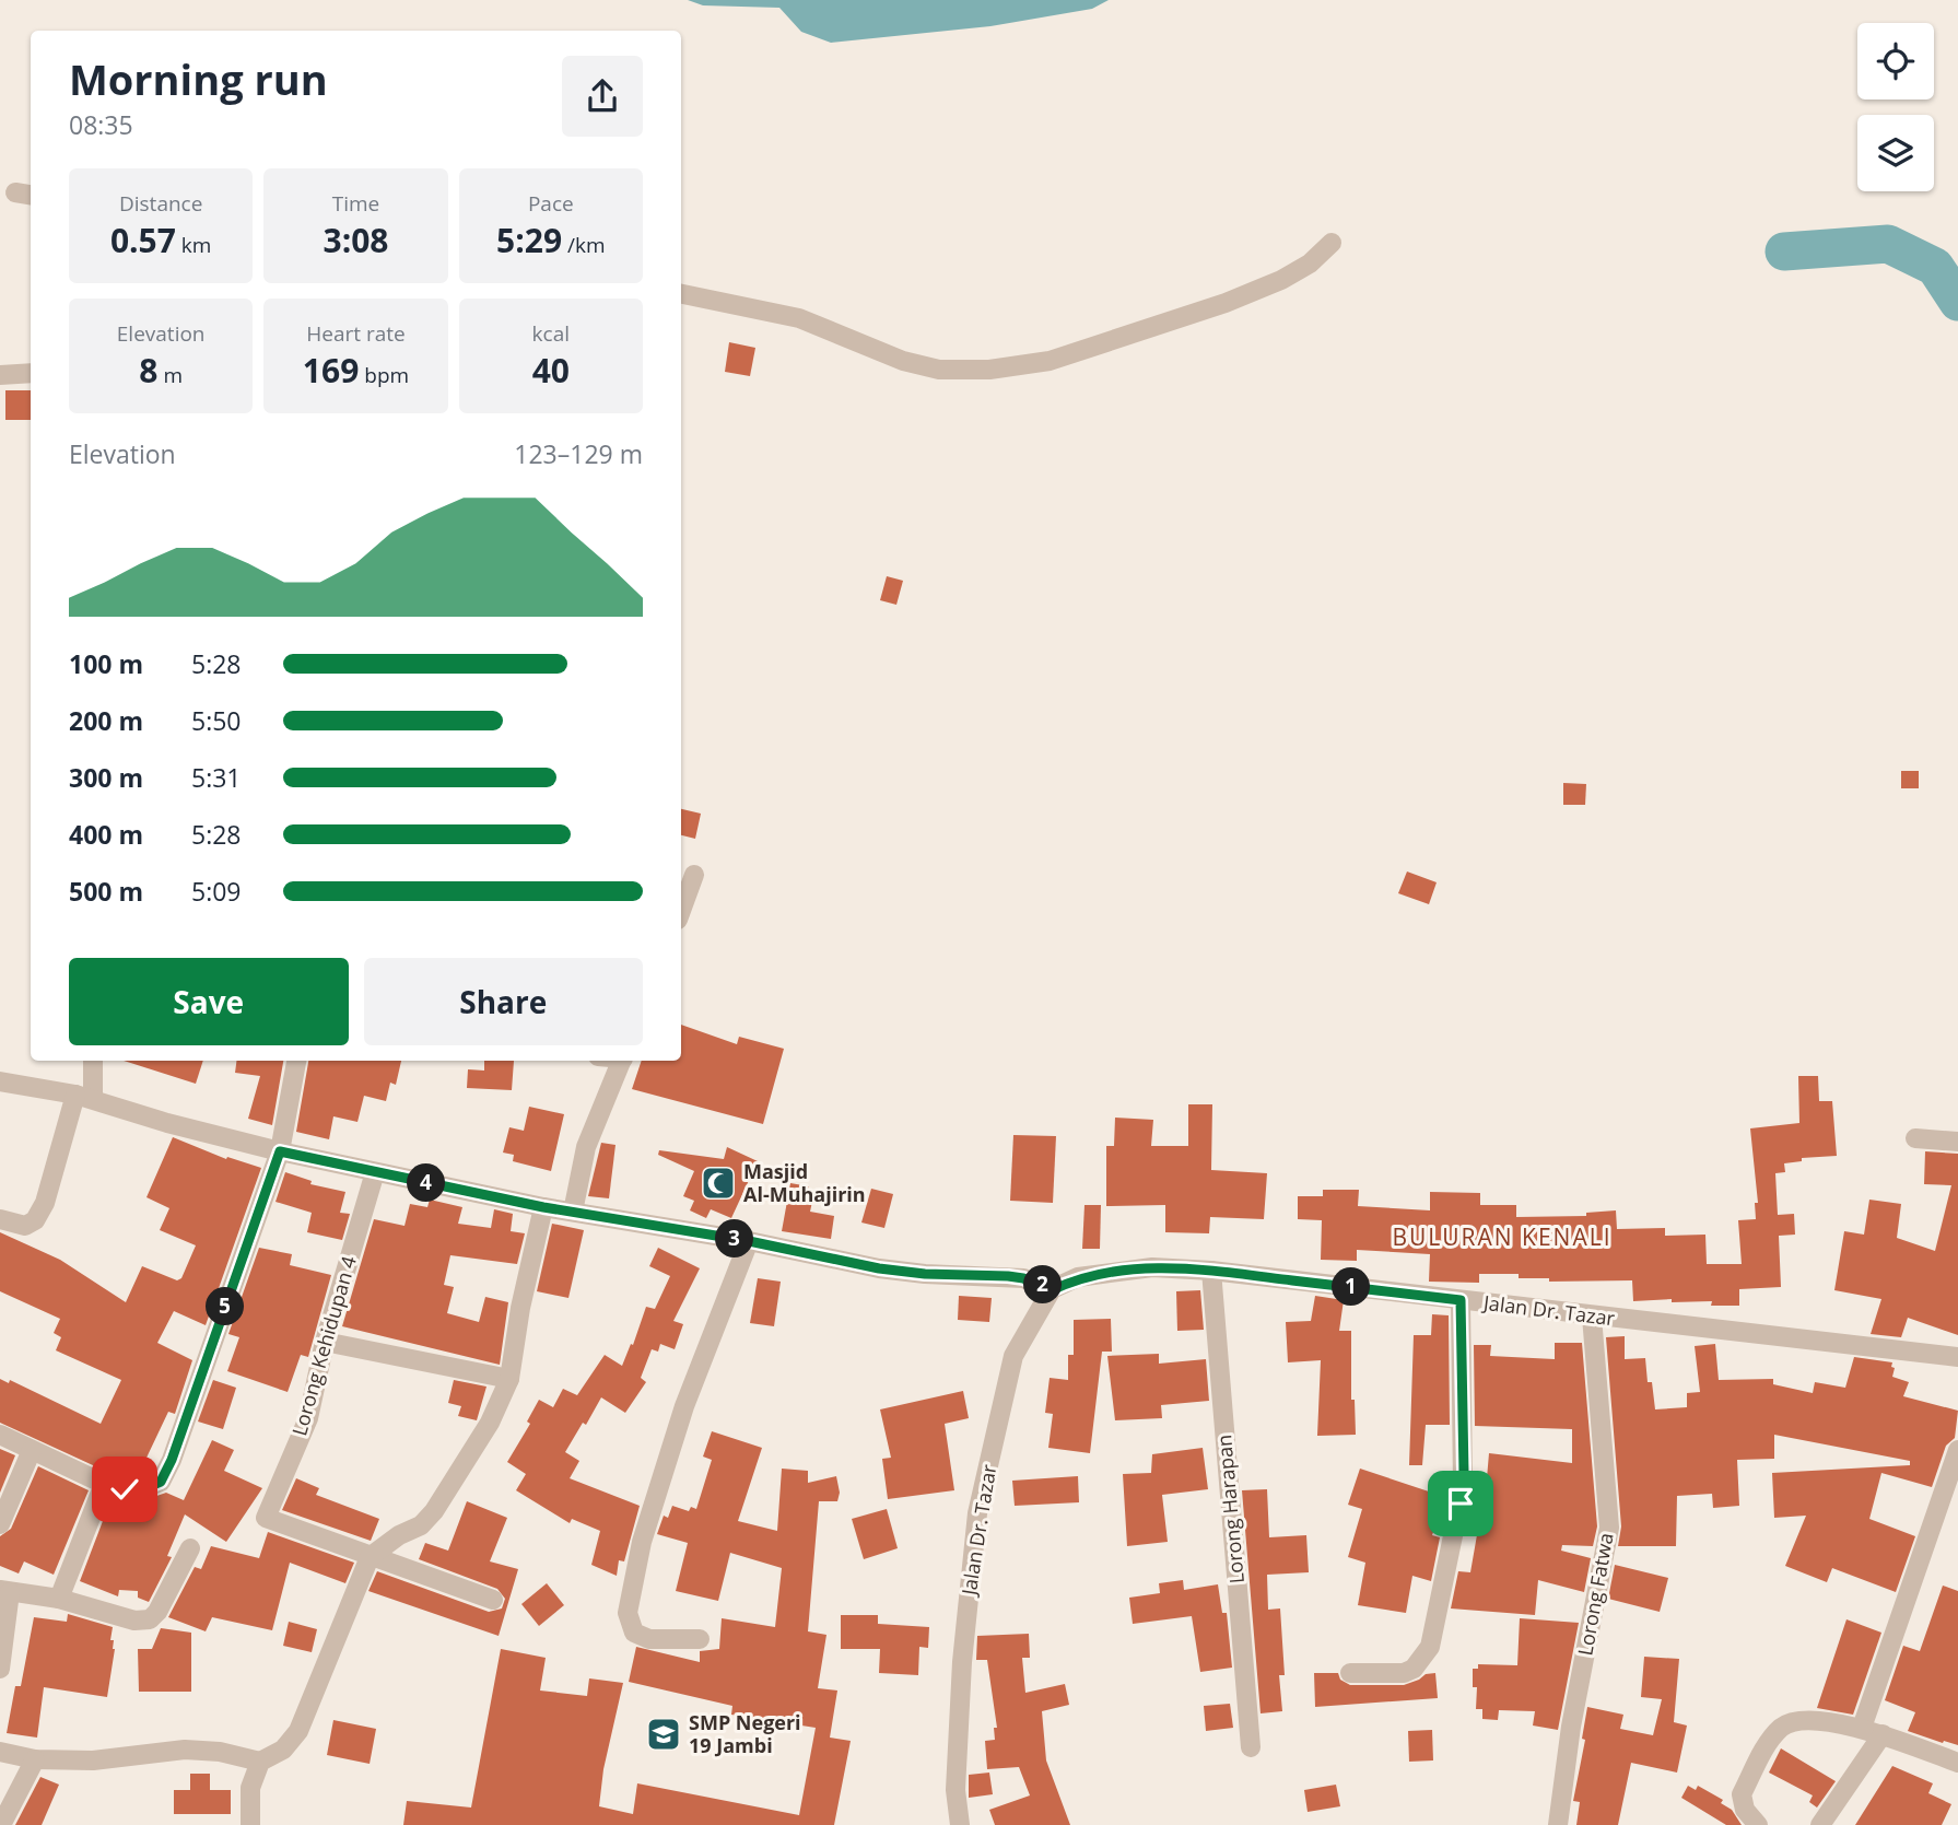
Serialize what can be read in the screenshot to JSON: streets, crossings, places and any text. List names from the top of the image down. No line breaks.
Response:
{"streets":{"street":["Jalan Dr. Tazar","Lorong Kehidupan 4","Lorong Harapan","Lorong Fatwa"]},"crossings":[["Jalan Dr. Tazar","Lorong Harapan"],["Jalan Dr. Tazar","Lorong Fatwa"]],"districts":["BULURAN KENALI"],"places":{"mosque":["Masjid Al-Muhajirin"],"school or university":["SMP Negeri 19 Jambi"]},"page":{"heading":["Morning run","08:35"],"stats":[["Distance","0.57 km"],["Time","3:08"],["Pace","5:29 /km"],["Elevation","8 m"],["Heart rate","169 bpm"],["kcal","40"]],"chart":["Elevation","123–129 m"],"list":[{"name":"100 m","note":"5:28"},{"name":"200 m","note":"5:50"},{"name":"300 m","note":"5:31"},{"name":"400 m","note":"5:28"},{"name":"500 m","note":"5:09"}],"buttons":["Save","Share"],"pins":["4","3","2","1","5"]}}
